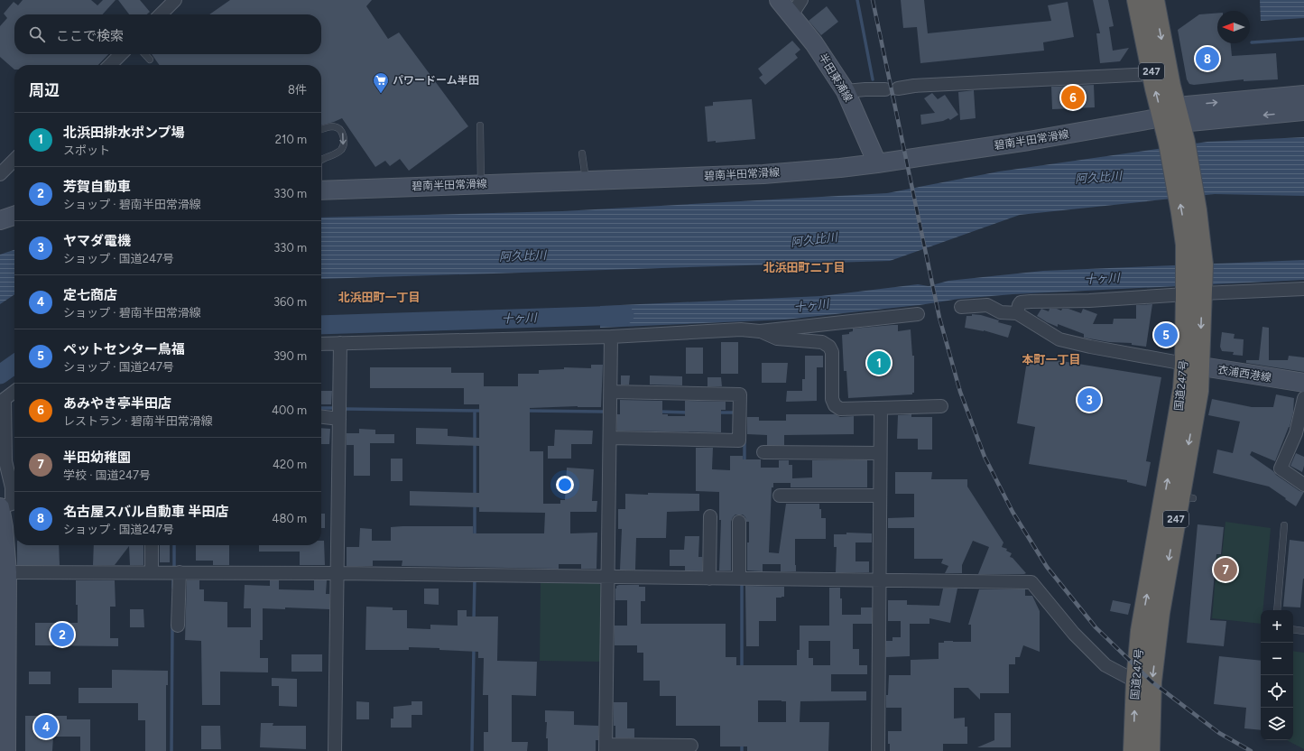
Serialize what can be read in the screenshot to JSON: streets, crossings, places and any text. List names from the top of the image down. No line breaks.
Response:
{"streets":{"highway":["247","国道247号"],"main road":["半田東浦線","碧南半田常滑線","衣浦西港線"]},"crossings":[["半田東浦線","碧南半田常滑線"],["碧南半田常滑線","国道247号"],["衣浦西港線","国道247号"]],"districts":["北浜田町二丁目","北浜田町一丁目","本町一丁目"],"water":["阿久比川","十ヶ川"],"places":{"supermarket":["パワードーム半田"]},"north":"left","page":{"search":"ここで検索","pins":["8","6","5","1","3","7","2","4"],"heading":["周辺","8件"],"list":[{"mark":"1","name":"北浜田排水ポンプ場","note":"スポット","value":"210 m"},{"mark":"2","name":"芳賀自動車","note":"ショップ · 碧南半田常滑線","value":"330 m"},{"mark":"3","name":"ヤマダ電機","note":"ショップ · 国道247号","value":"330 m"},{"mark":"4","name":"定七商店","note":"ショップ · 碧南半田常滑線","value":"360 m"},{"mark":"5","name":"ペットセンター鳥福","note":"ショップ · 国道247号","value":"390 m"},{"mark":"6","name":"あみやき亭半田店","note":"レストラン · 碧南半田常滑線","value":"400 m"},{"mark":"7","name":"半田幼稚園","note":"学校 · 国道247号","value":"420 m"},{"mark":"8","name":"名古屋スバル自動車 半田店","note":"ショップ · 国道247号","value":"480 m"}],"map_buttons":["+","−"]}}
